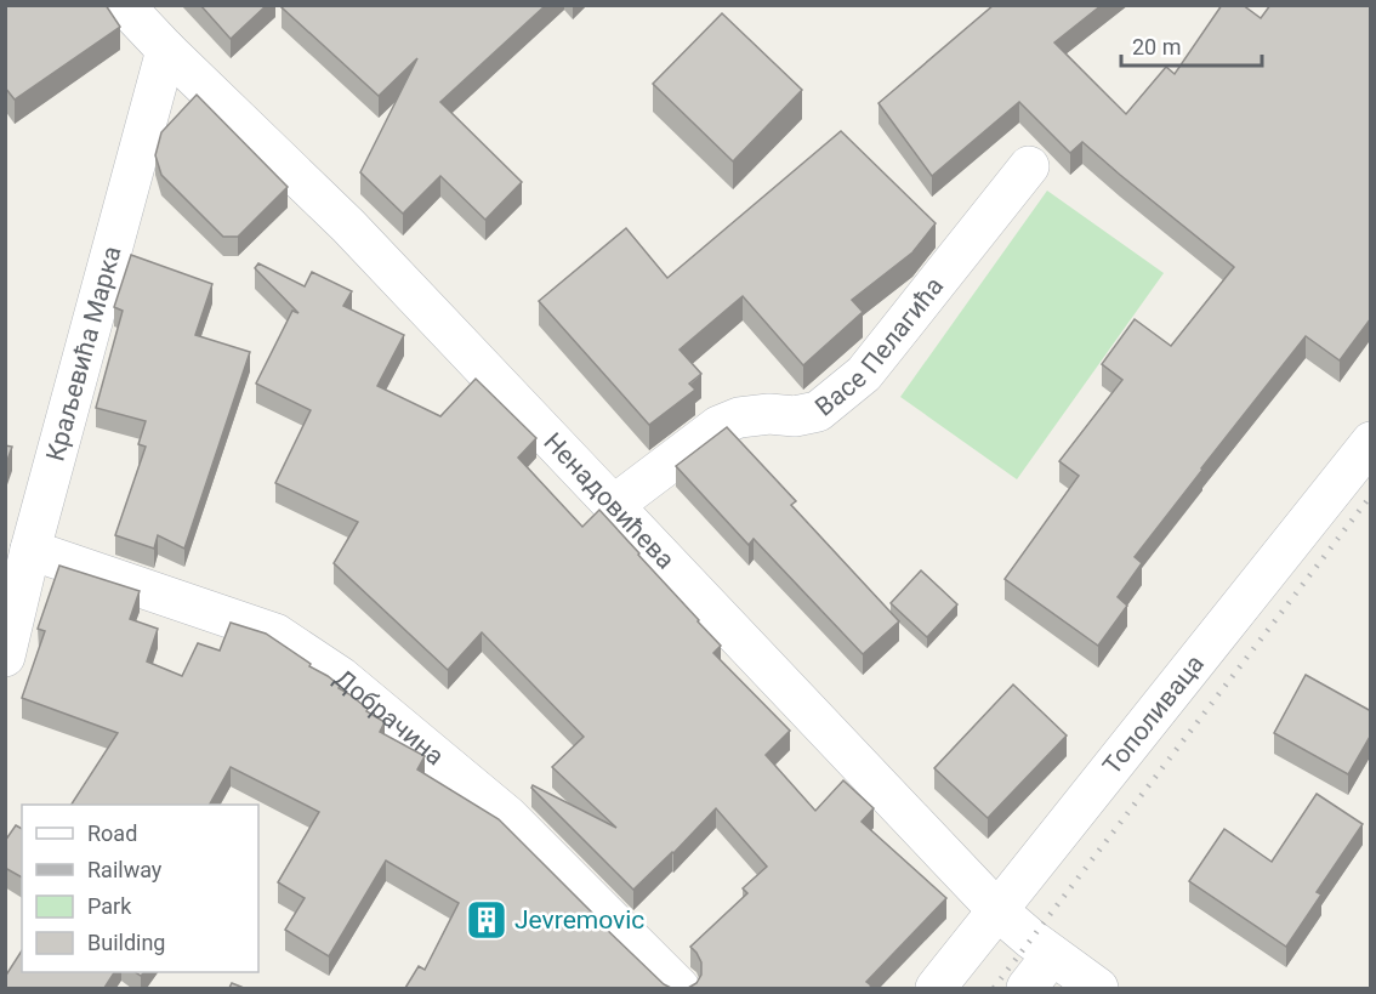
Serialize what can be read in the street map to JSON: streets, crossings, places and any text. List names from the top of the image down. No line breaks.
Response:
{"streets":{"street":["Васе Пелагића","Краљевића Марка","Ненадовићева","Тополиваца","Добрачина"]},"crossings":[["Васе Пелагића","Ненадовићева"],["Краљевића Марка","Ненадовићева"],["Краљевића Марка","Добрачина"],["Ненадовићева","Тополиваца"]],"places":{"building":["Jevremovic"]},"legend":["Road","Railway","Park","Building"],"scale_bar":"20 m"}
